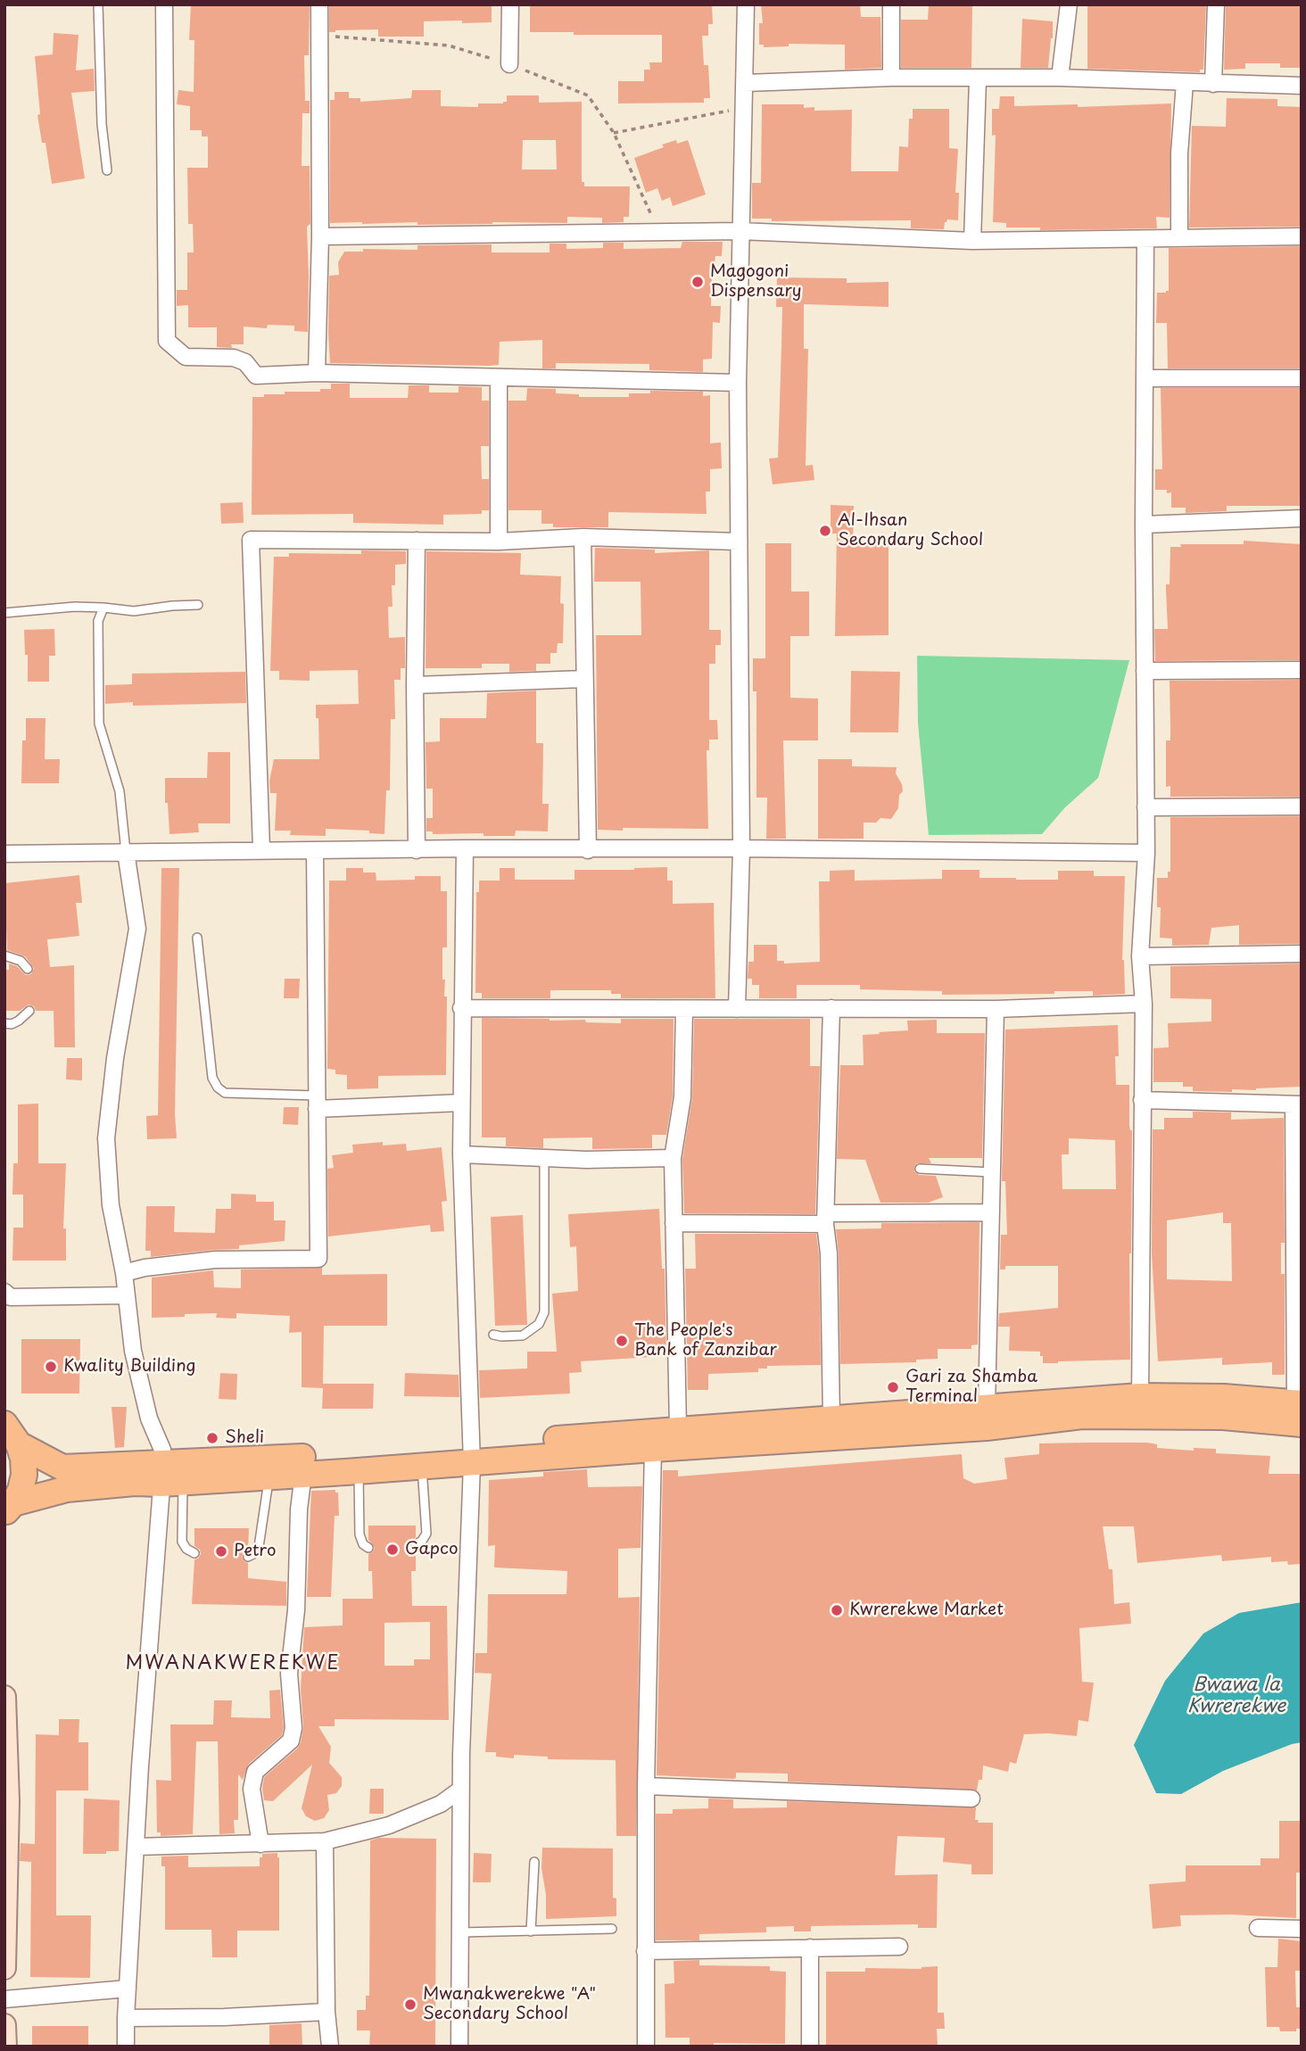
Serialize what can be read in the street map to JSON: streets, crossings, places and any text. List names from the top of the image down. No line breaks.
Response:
{"districts":["MWANAKWEREKWE"],"water":["Bwawa la Kwrerekwe"],"places":["Magogoni Dispensary","Al-Ihsan Secondary School","The People's Bank of Zanzibar","Kwality Building","Gari za Shamba Terminal","Sheli","Gapco","Petro","Kwrerekwe Market","Mwanakwerekwe \"A\" Secondary School"]}
